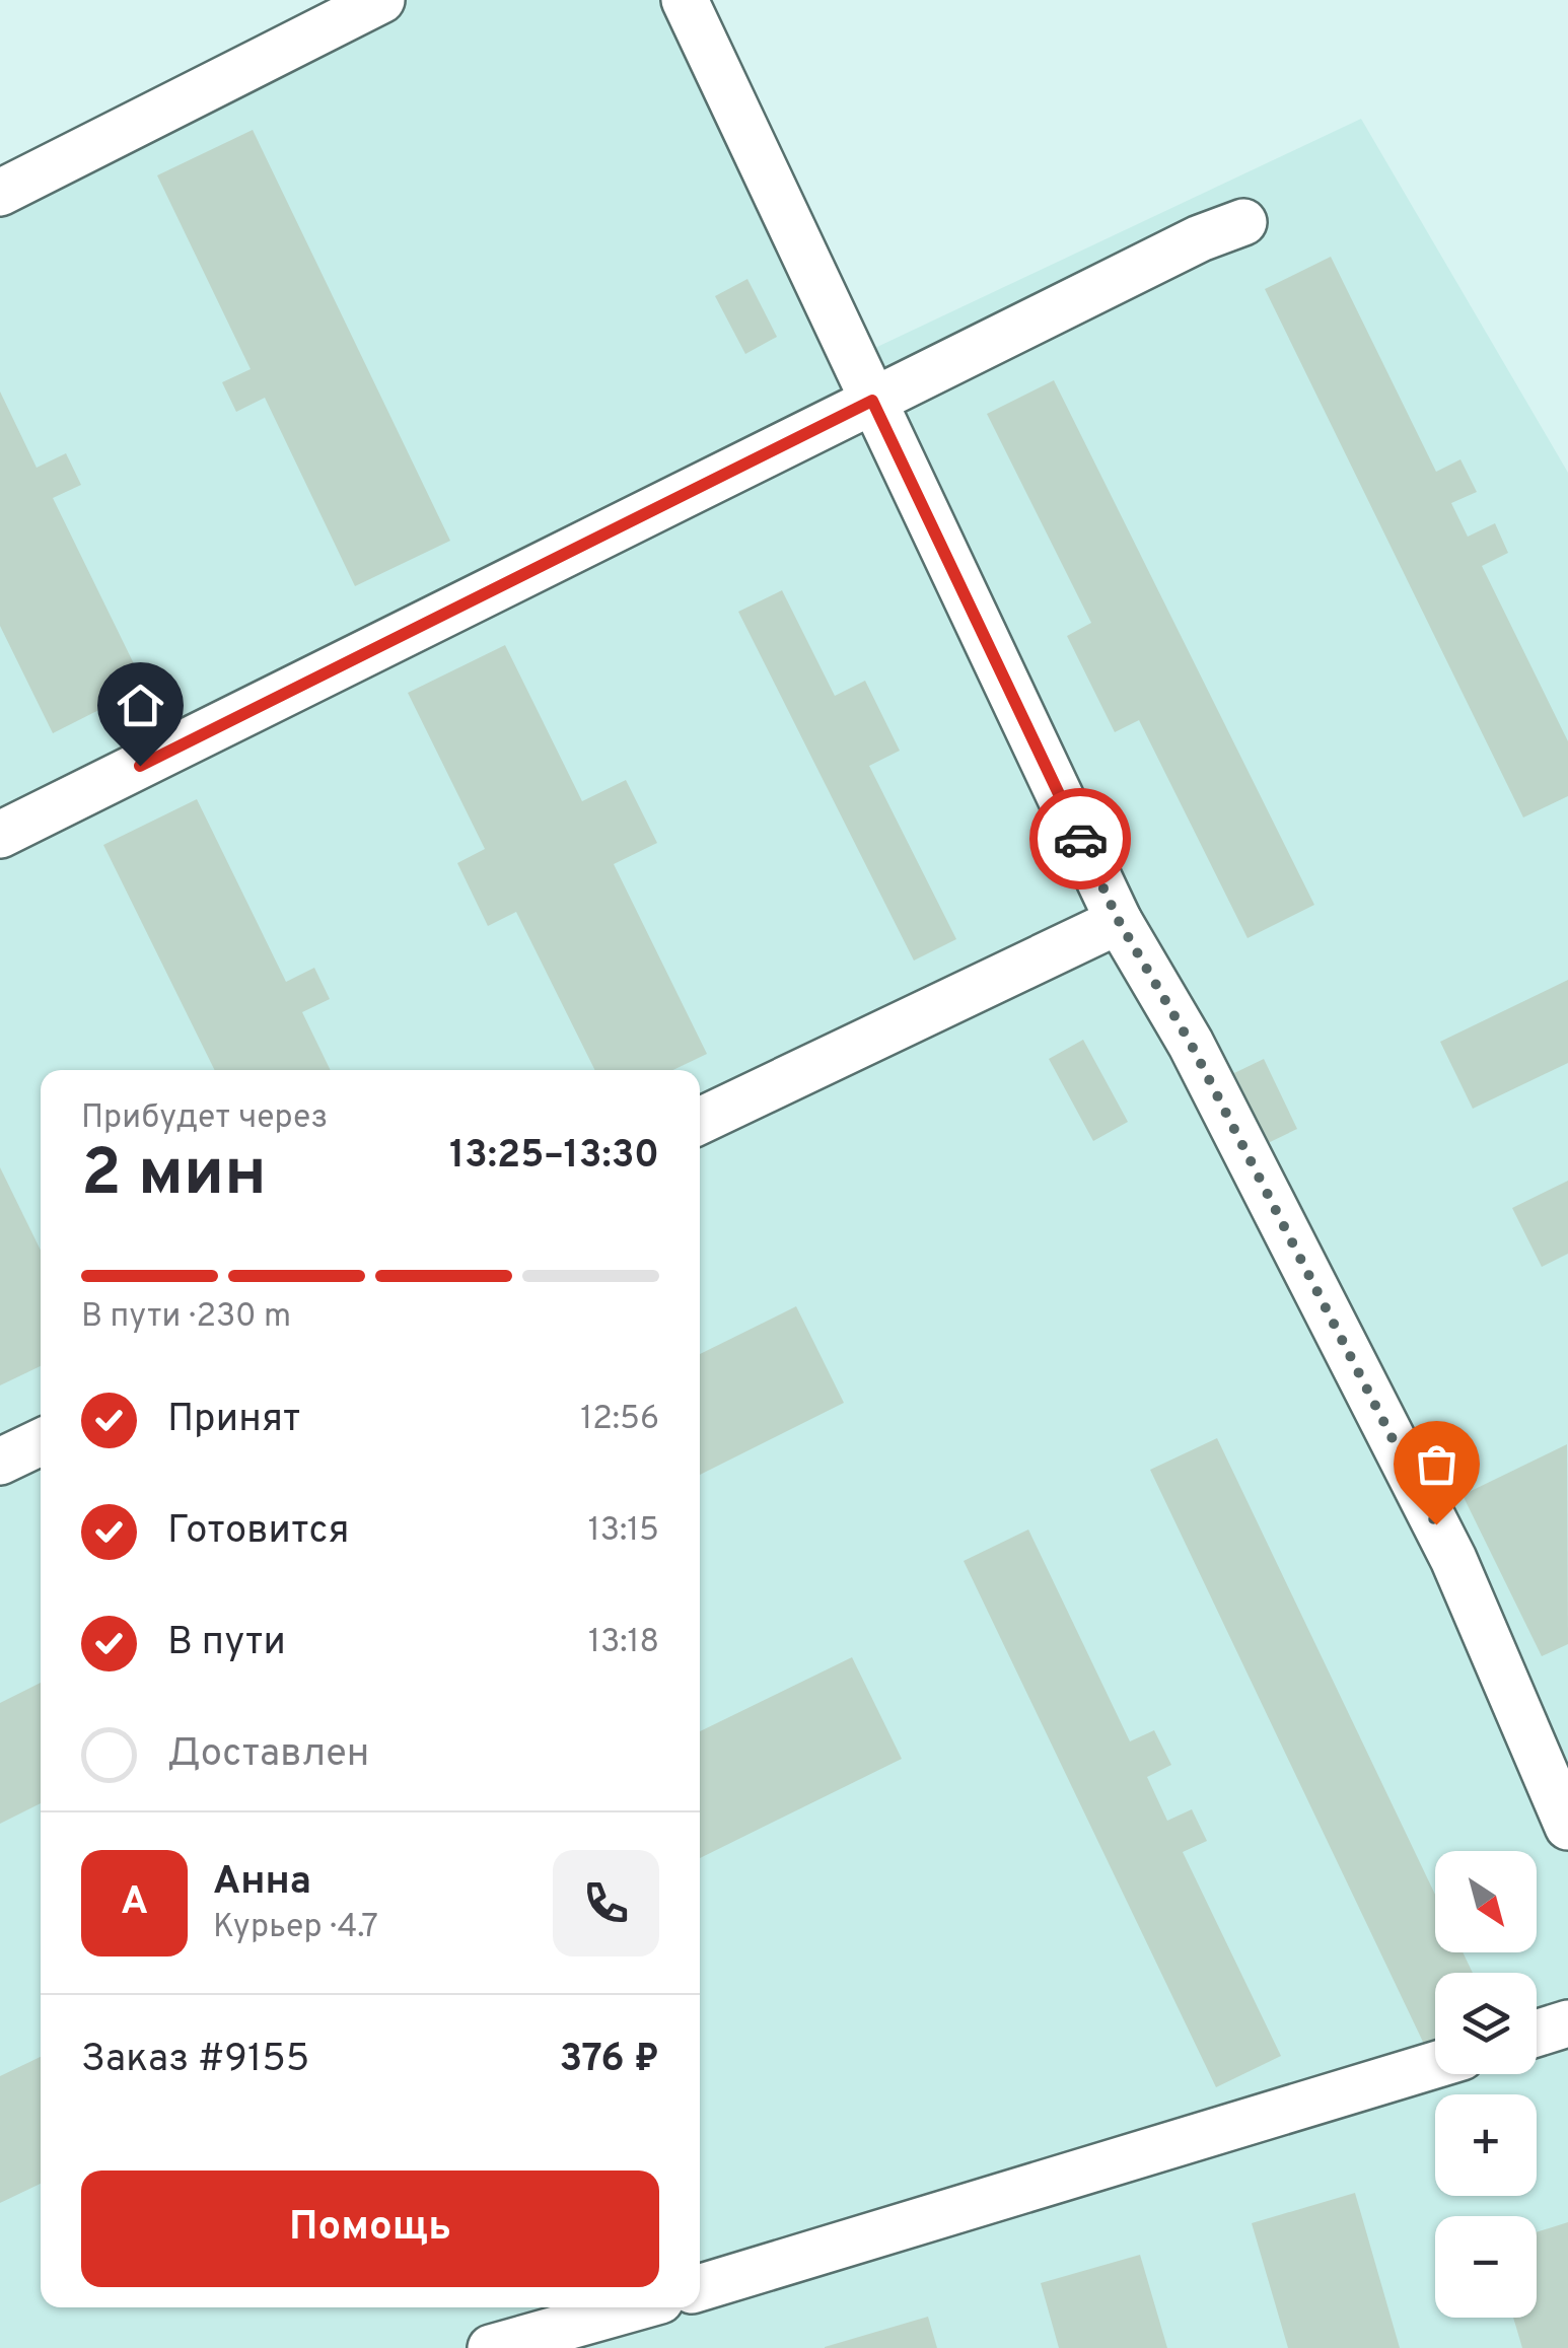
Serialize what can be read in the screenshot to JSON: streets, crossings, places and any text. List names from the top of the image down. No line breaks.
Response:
{"north":"bottom right","page":{"heading":["2 мин","Прибудет через","13:25–13:30"],"panel":["Анна","Курьер · 4.7","Заказ #9155","376 ₽"],"bar":"В пути · 230 m","list":[["Принят","12:56"],["Готовится","13:15"],["В пути","13:18"],"Доставлен"],"round":"А","map_buttons":["+","−"],"buttons":"Помощь"}}
